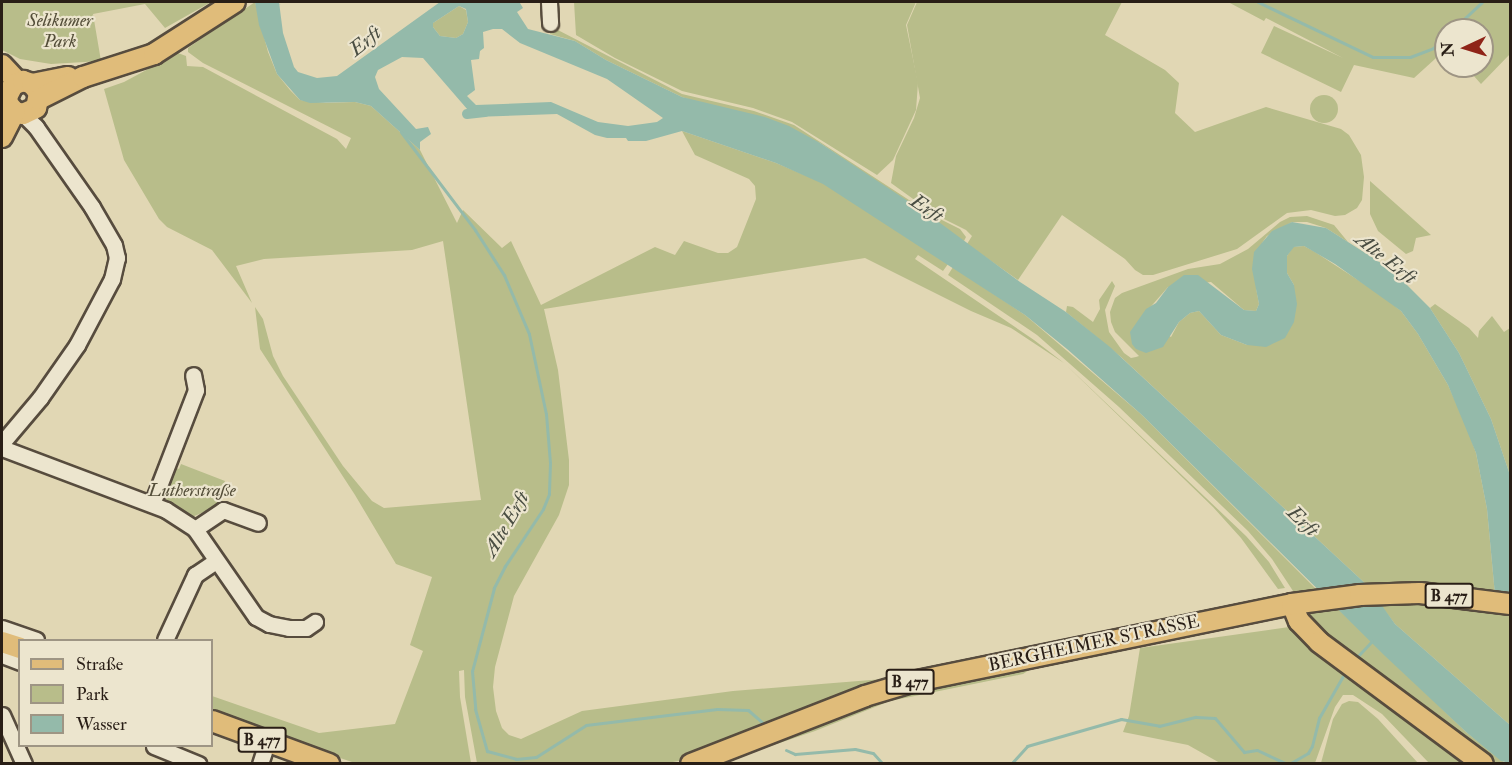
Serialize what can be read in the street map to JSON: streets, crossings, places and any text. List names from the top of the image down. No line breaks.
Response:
{"streets":{"main road":["B 477","BERGHEIMER STRASSE"]},"water":["Erft","Alte Erft"],"parks":["Selikumer Park","Lutherstraße"],"legend":["Straße","Park","Wasser"],"north":"left"}
